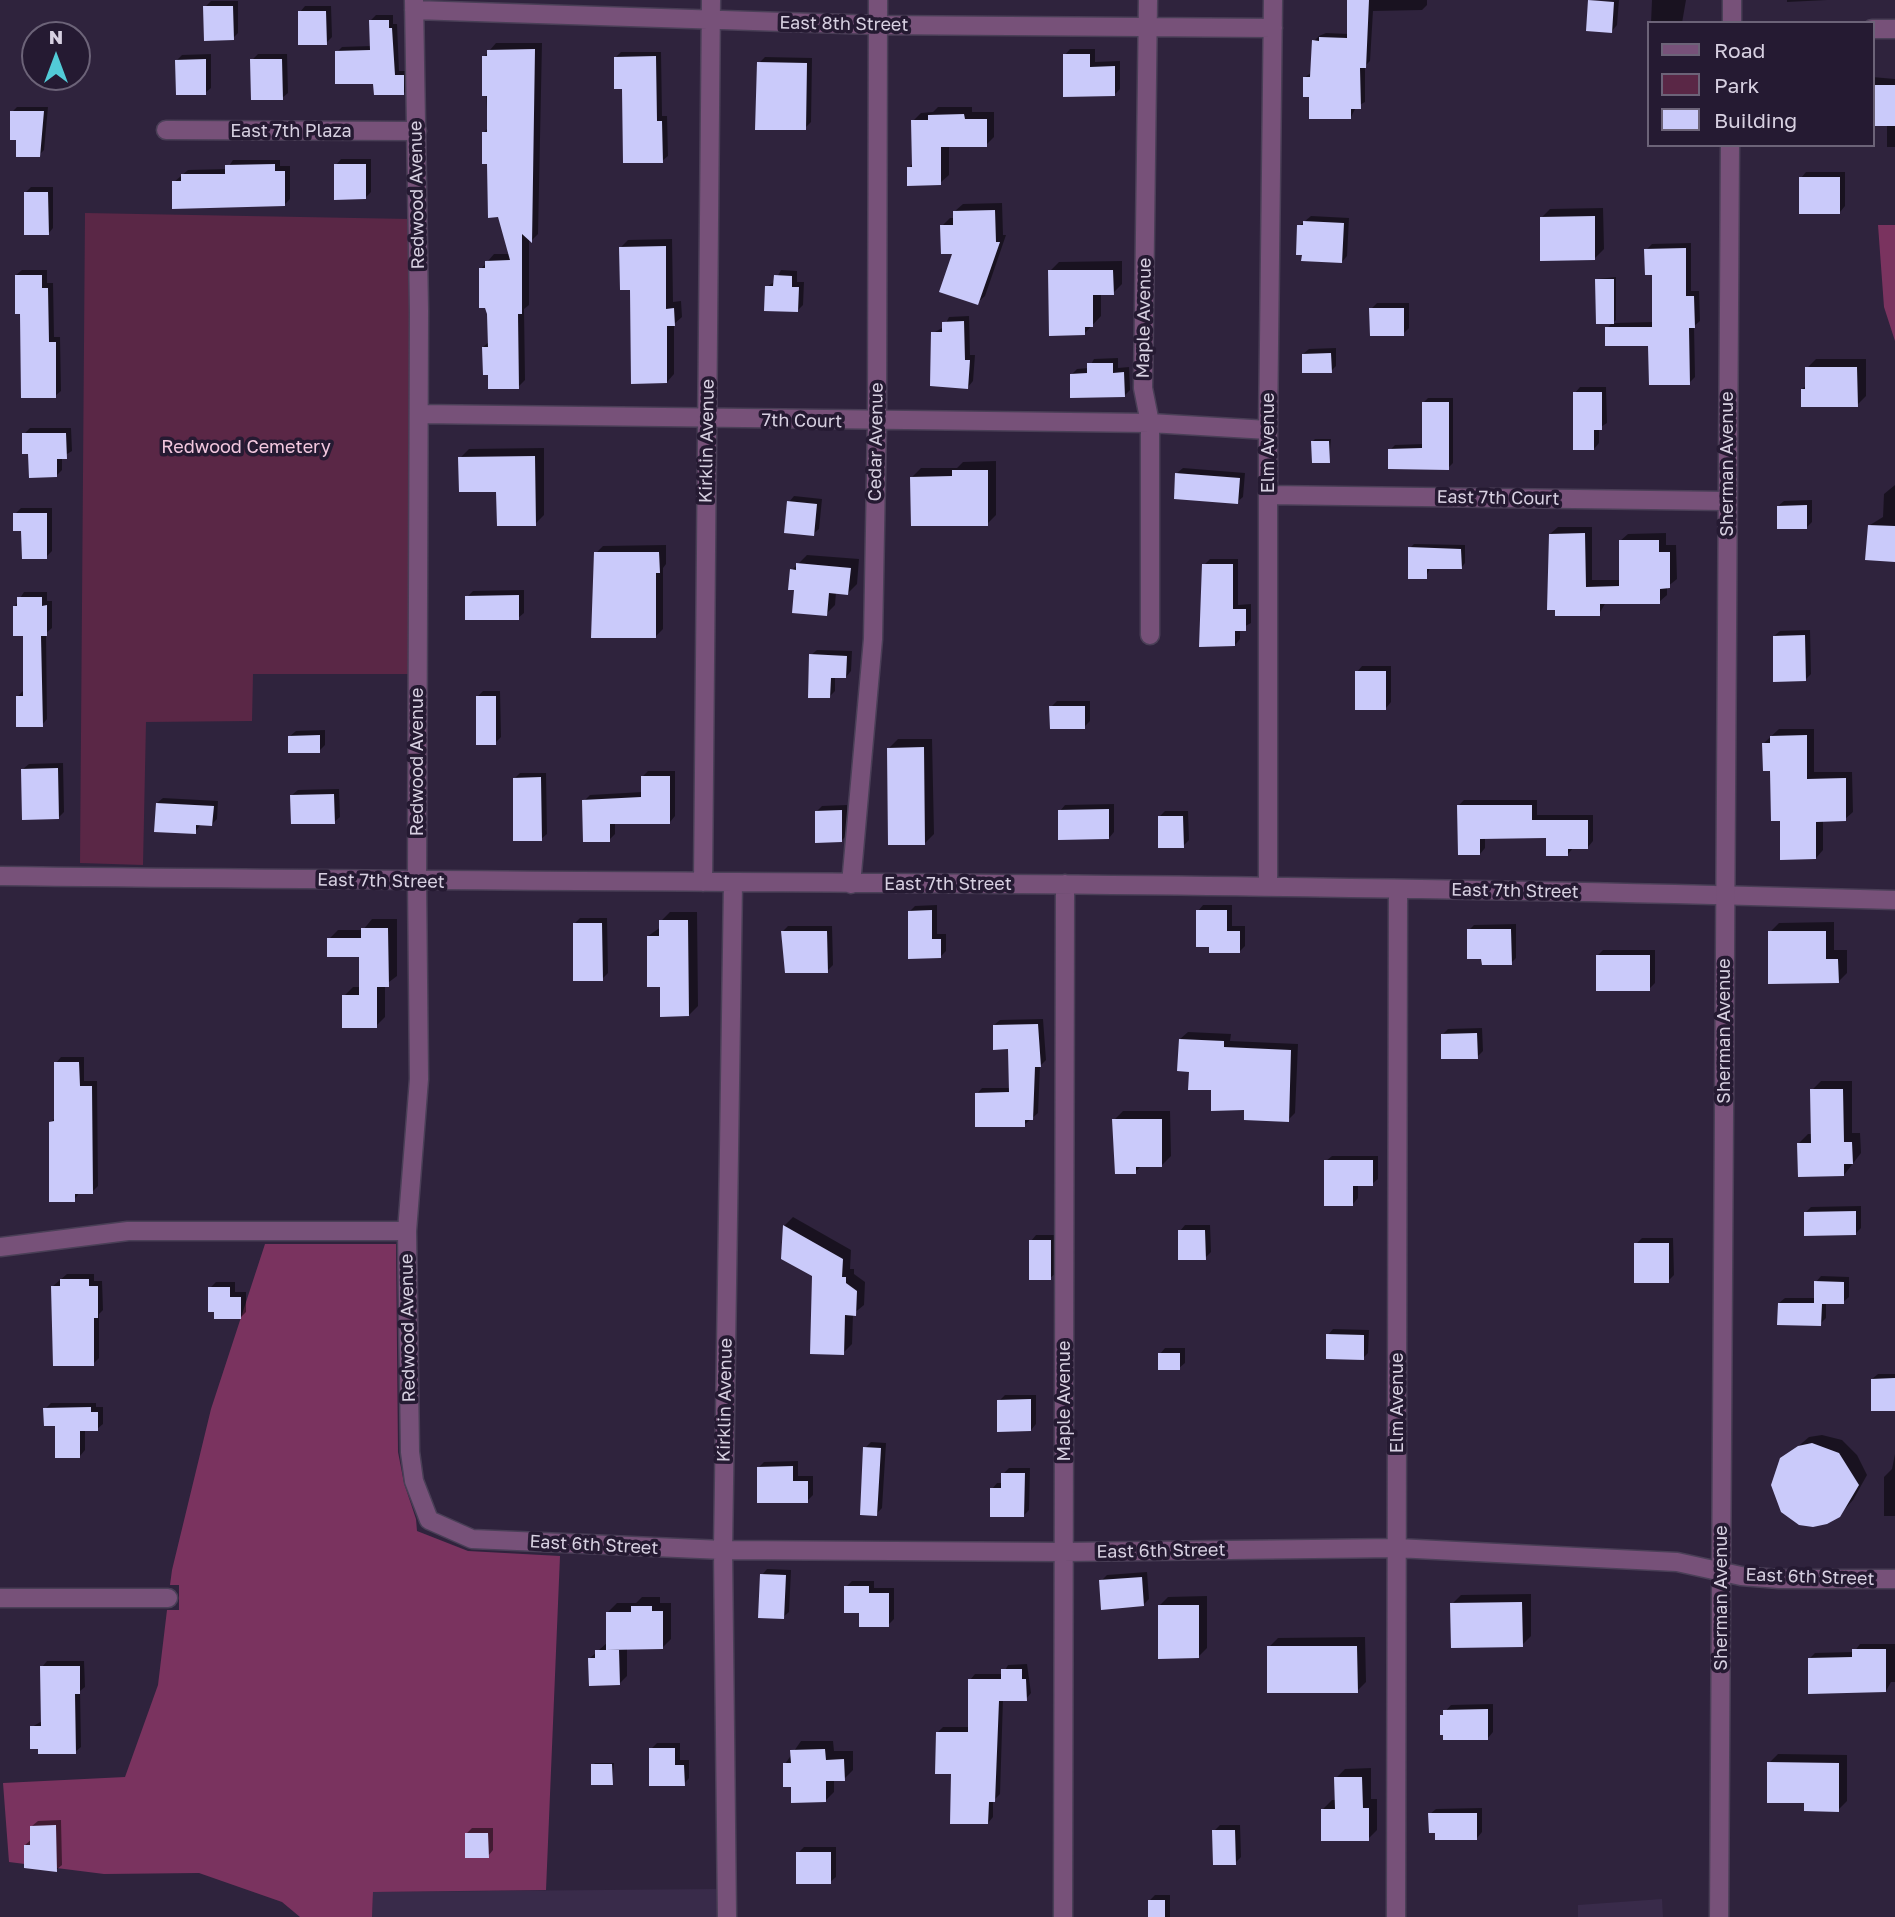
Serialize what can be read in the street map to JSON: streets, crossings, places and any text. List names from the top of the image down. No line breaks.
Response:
{"streets":{"street":["East 8th Street","East 7th Plaza","Redwood Avenue","Maple Avenue","7th Court","Kirklin Avenue","Cedar Avenue","Elm Avenue","Sherman Avenue","East 7th Court","East 7th Street","East 6th Street"]},"crossings":[["East 8th Street","Redwood Avenue"],["East 8th Street","Maple Avenue"],["East 8th Street","Kirklin Avenue"],["East 8th Street","Cedar Avenue"],["East 8th Street","Elm Avenue"],["East 7th Plaza","Redwood Avenue"],["Redwood Avenue","7th Court"],["Redwood Avenue","East 7th Street"],["Redwood Avenue","East 6th Street"],["Maple Avenue","7th Court"],["Maple Avenue","East 7th Street"],["Maple Avenue","East 6th Street"],["7th Court","Kirklin Avenue"],["7th Court","Cedar Avenue"],["7th Court","Elm Avenue"],["Kirklin Avenue","East 7th Street"],["Kirklin Avenue","East 6th Street"],["Cedar Avenue","East 7th Street"],["Elm Avenue","East 7th Court"],["Elm Avenue","East 7th Street"],["Elm Avenue","East 6th Street"],["Sherman Avenue","East 7th Court"],["Sherman Avenue","East 7th Street"],["Sherman Avenue","East 6th Street"]],"parks":["Redwood Cemetery"],"legend":["Road","Park","Building"],"north":"top"}
